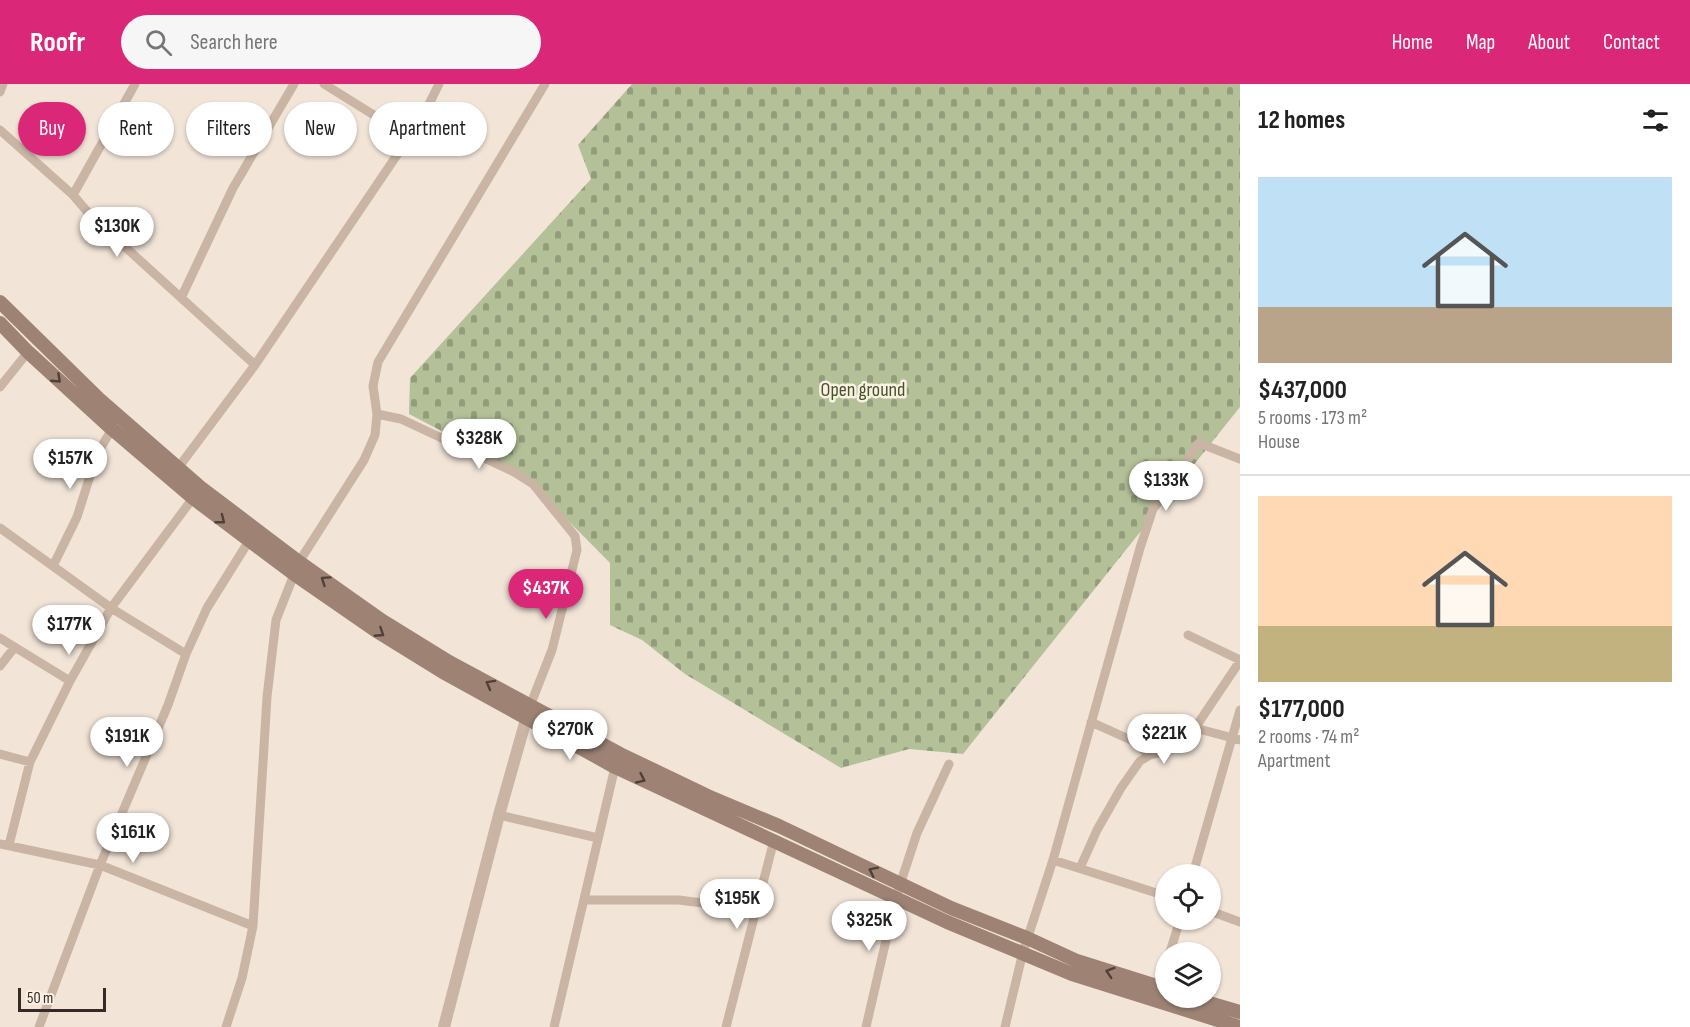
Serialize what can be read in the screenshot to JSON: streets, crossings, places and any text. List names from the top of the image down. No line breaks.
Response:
{"parks":["Open ground"],"scale_bar":"50 m","page":{"header":"Roofr","search":"Search here","nav":["Home","Map","About","Contact"],"heading":"12 homes","chip":["Buy","Rent","Filters","New","Apartment"],"list":[{"name":"$437,000","note":"5 rooms · 173 m² · House"},{"name":"$177,000","note":"2 rooms · 74 m² · Apartment"}],"price":["$130K","$328K","$157K","$133K","$437K","$177K","$270K","$221K","$191K","$161K","$195K","$325K"],"scale":"50 m"}}
